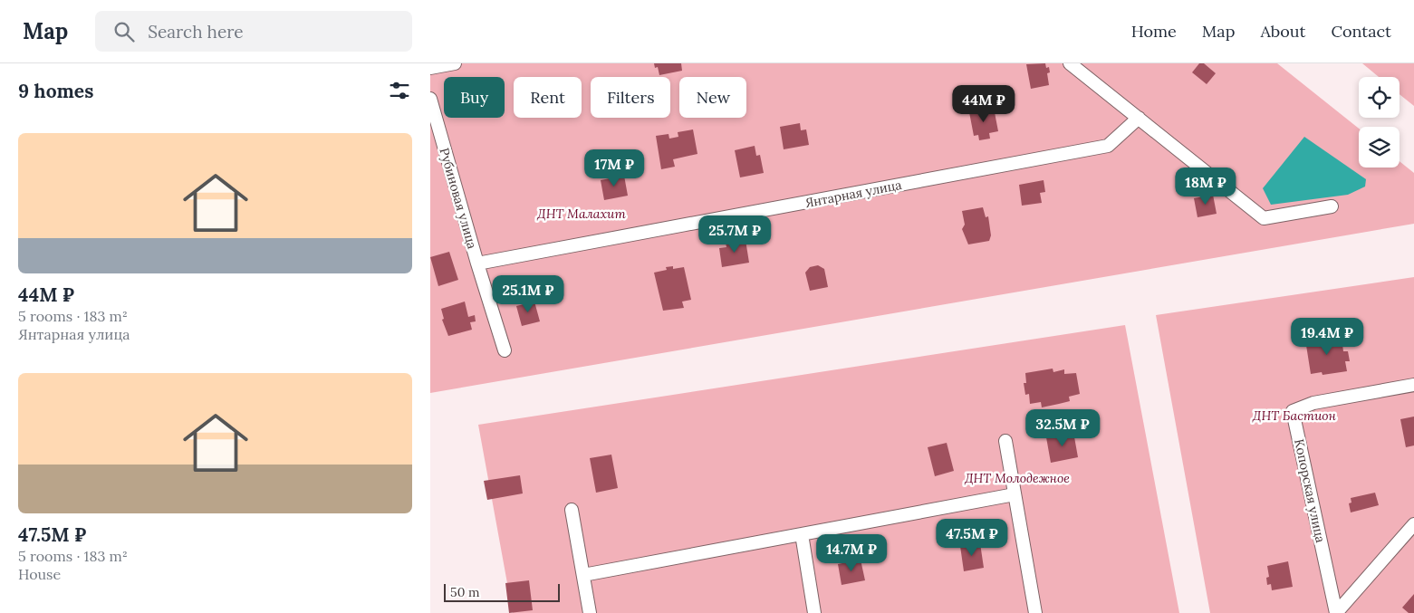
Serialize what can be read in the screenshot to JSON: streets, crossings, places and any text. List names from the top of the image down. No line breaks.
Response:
{"streets":{"street":["Янтарная улица","Рубиновая улица","Копорская улица"]},"crossings":[["Янтарная улица","Рубиновая улица"]],"parks":["ДНТ Малахит","ДНТ Бастион","ДНТ Молодежное"],"scale_bar":"50 m","page":{"header":"Map","search":"Search here","nav":["Home","Map","About","Contact"],"heading":"9 homes","chip":["Buy","Rent","Filters","New"],"price":["44M ₽","17M ₽","18M ₽","25.7M ₽","25.1M ₽","19.4M ₽","32.5M ₽","47.5M ₽","14.7M ₽"],"list":[{"name":"44M ₽","note":"5 rooms · 183 m² · Янтарная улица"},{"name":"47.5M ₽","note":"5 rooms · 183 m² · House"}],"scale":"50 m"}}
